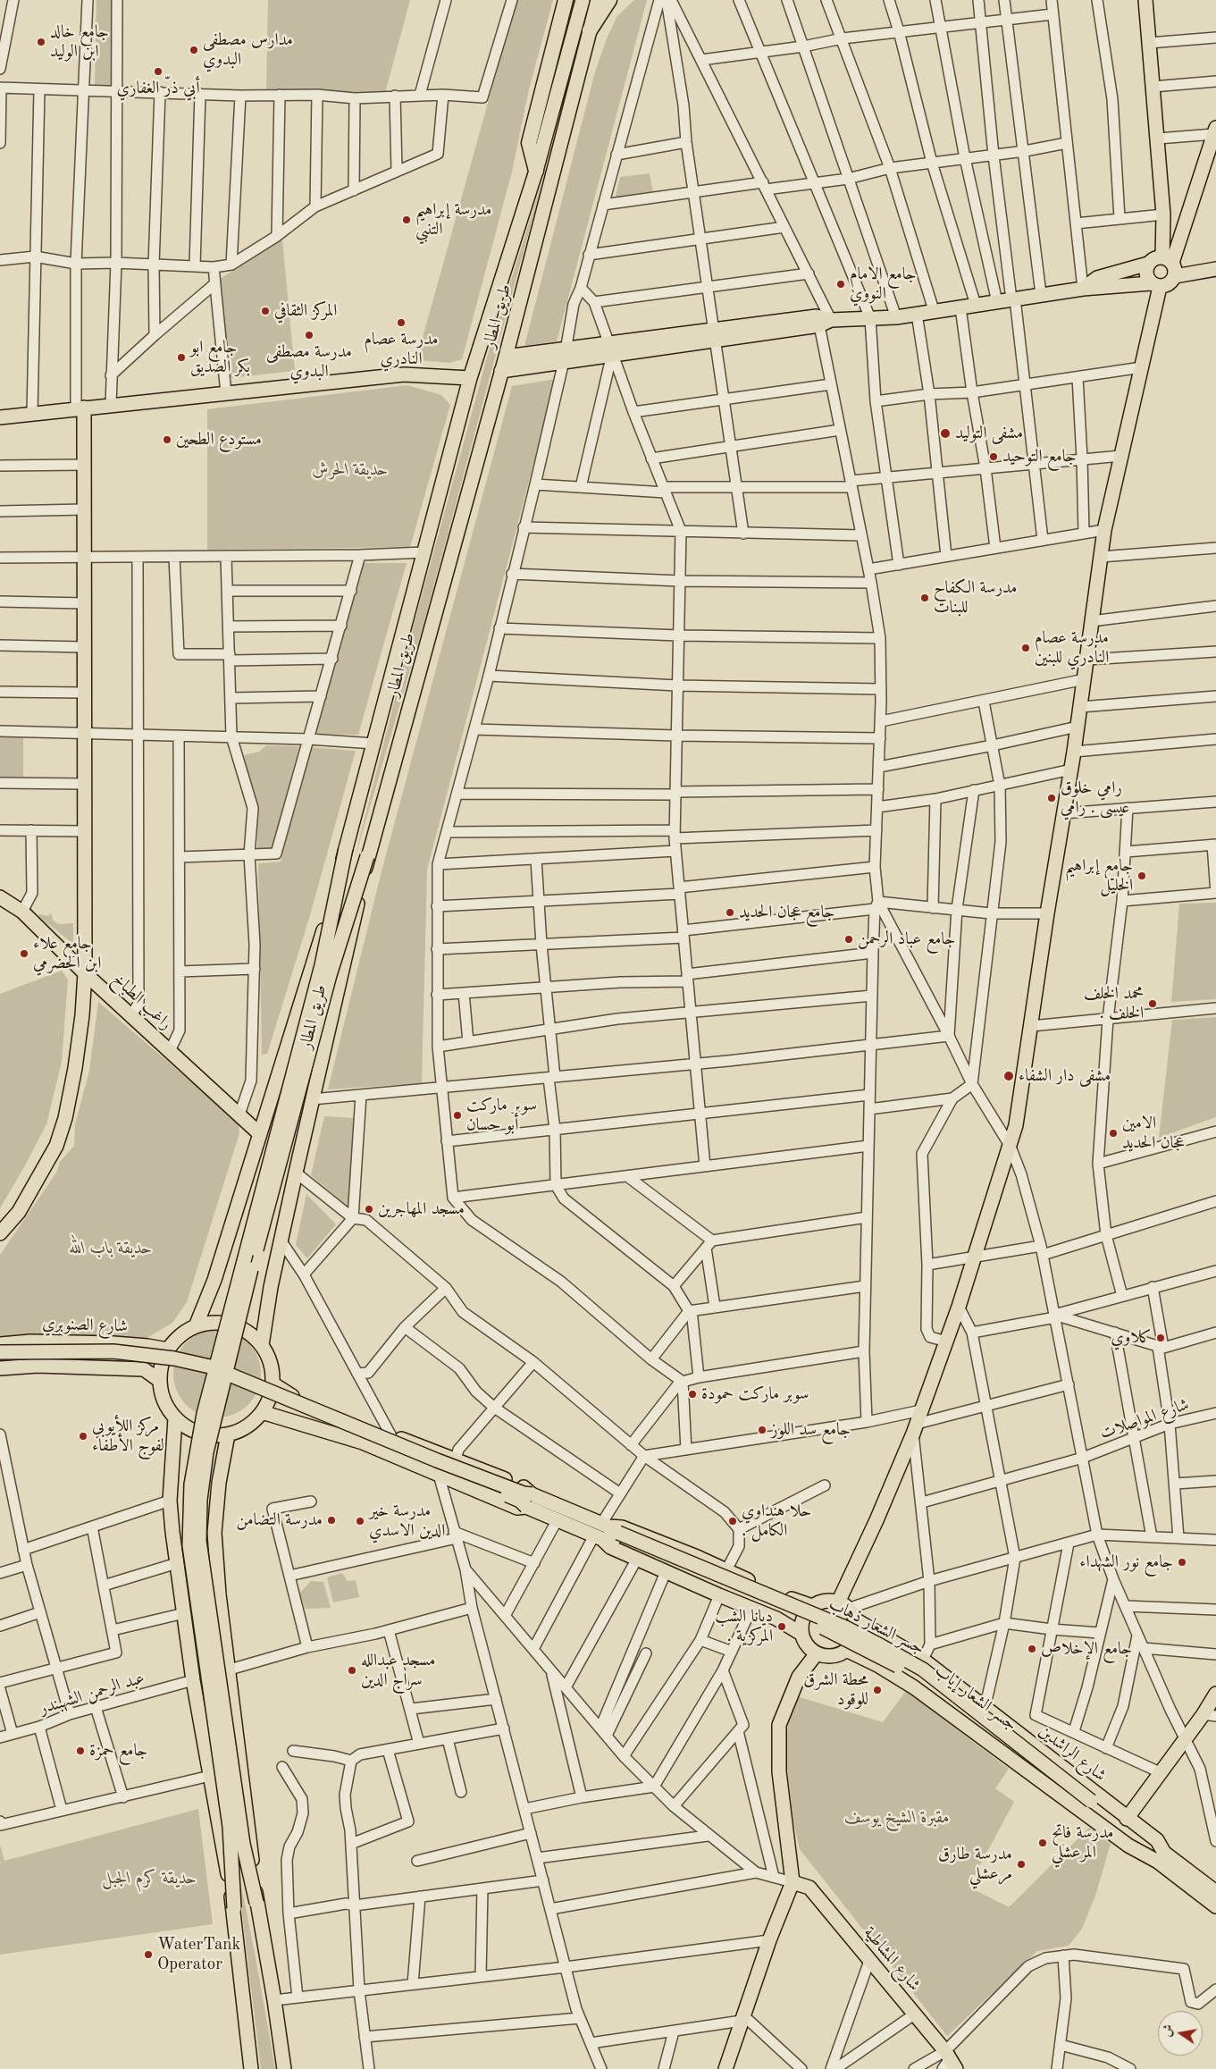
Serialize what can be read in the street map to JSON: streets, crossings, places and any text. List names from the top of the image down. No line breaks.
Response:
{"streets":{"main road":["طريق المطار","راغب الطباخ","شارع الصنوبري","جسر الشعار ذهاب","شارع الراشدين","شارع المشاطية"],"street":["شارع المواصلات","عبد الرحمن الشهبندر"]},"crossings":[["طريق المطار","راغب الطباخ"],["طريق المطار","شارع الصنوبري"],["جسر الشعار ذهاب","شارع الراشدين"]],"parks":["حديقة الحرش","حديقة باب الله","مقبرة الشيخ يوسف","حديقة كرم الجبل"],"places":["جامع خالد ابن الوليد","مدارس مصطفى البدوي","أبي ذرّ الغفاري","مدرسة إبراهيم التنبي","جامع الامام النووي","المركز الثقافي","مدرسة عصام النادري","مدرسة مصطفى البدوي","جامع ابو بكر الصديق","مشفى التوليد","مستودع الطحين","جامع التوحيد","مدرسة الكفاح للبنات","مدرسة عصام النادري للبنين","رامي خلوق عيسى . رامي","جامع إبراهيم الخليل","جامع عجان الحديد","جامع عباد الرحمن","جامع علاء ابن الحضرمي","محمد الخلف . الخلف","مشفى دار الشفاء","سوبر ماركت أبو حسان","الامين عجان الحديد","مسجد المهاجرين","كلاوي","سوبر ماركت حمودة","جامع سد اللوز","مركز اللأيوبي لفوج الأطفاء","مدرسة التضامن","مدرسة خير الدين الاسدي","حلا هنداوي . الكامل","جامع نور الشهداء","ديانا الشب . المركزية","جامع الإخلاص","مسجد عبدالله سراج الدين","محطة الشرق للوقود","جامع حمزة","مدرسة فاتح المرعشلي","مدرسة طارق مرعشلي","WaterTank Operator"],"north":"left"}
